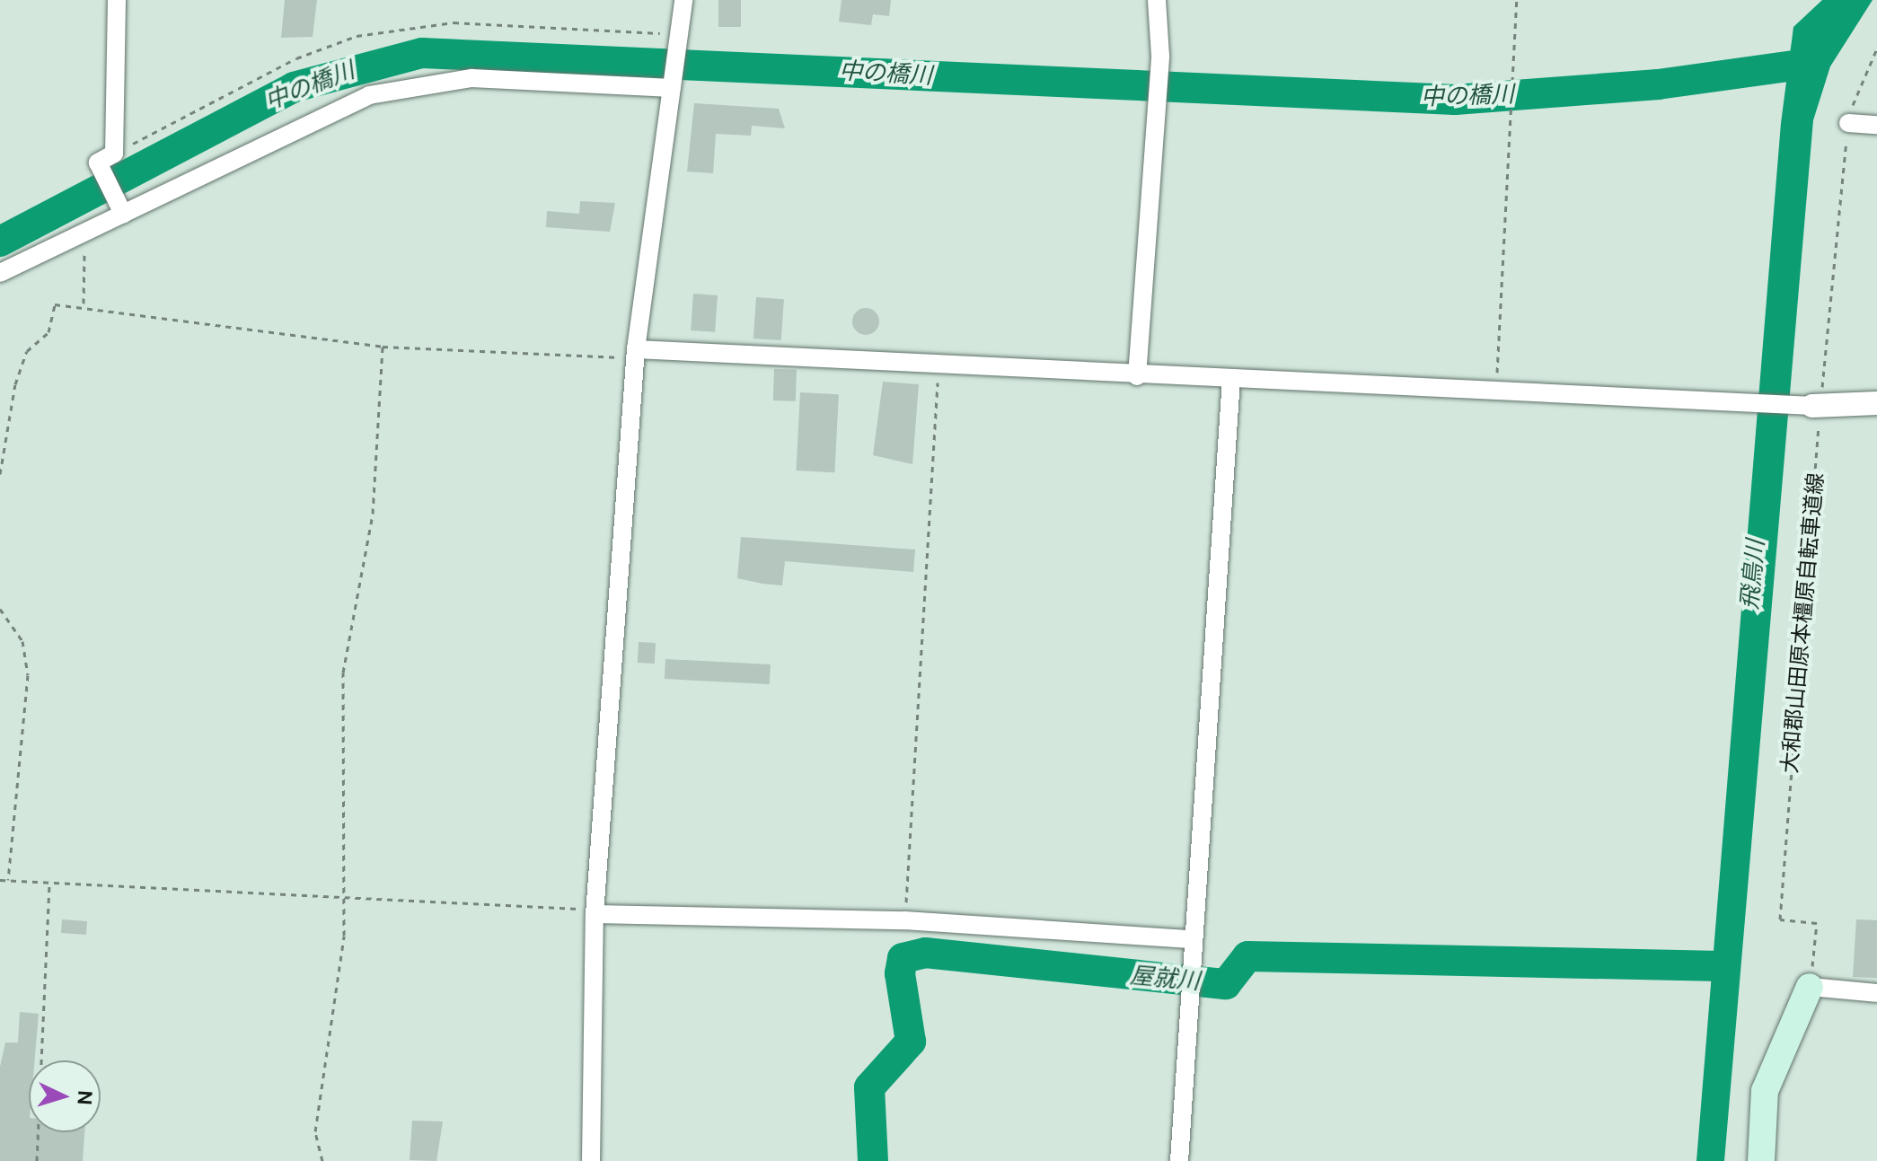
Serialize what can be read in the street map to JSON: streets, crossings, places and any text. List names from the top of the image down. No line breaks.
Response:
{"streets":{"path":["大和郡山田原本橿原自転車道線"]},"water":["中の橋川","飛鳥川","屋就川"],"north":"right"}
